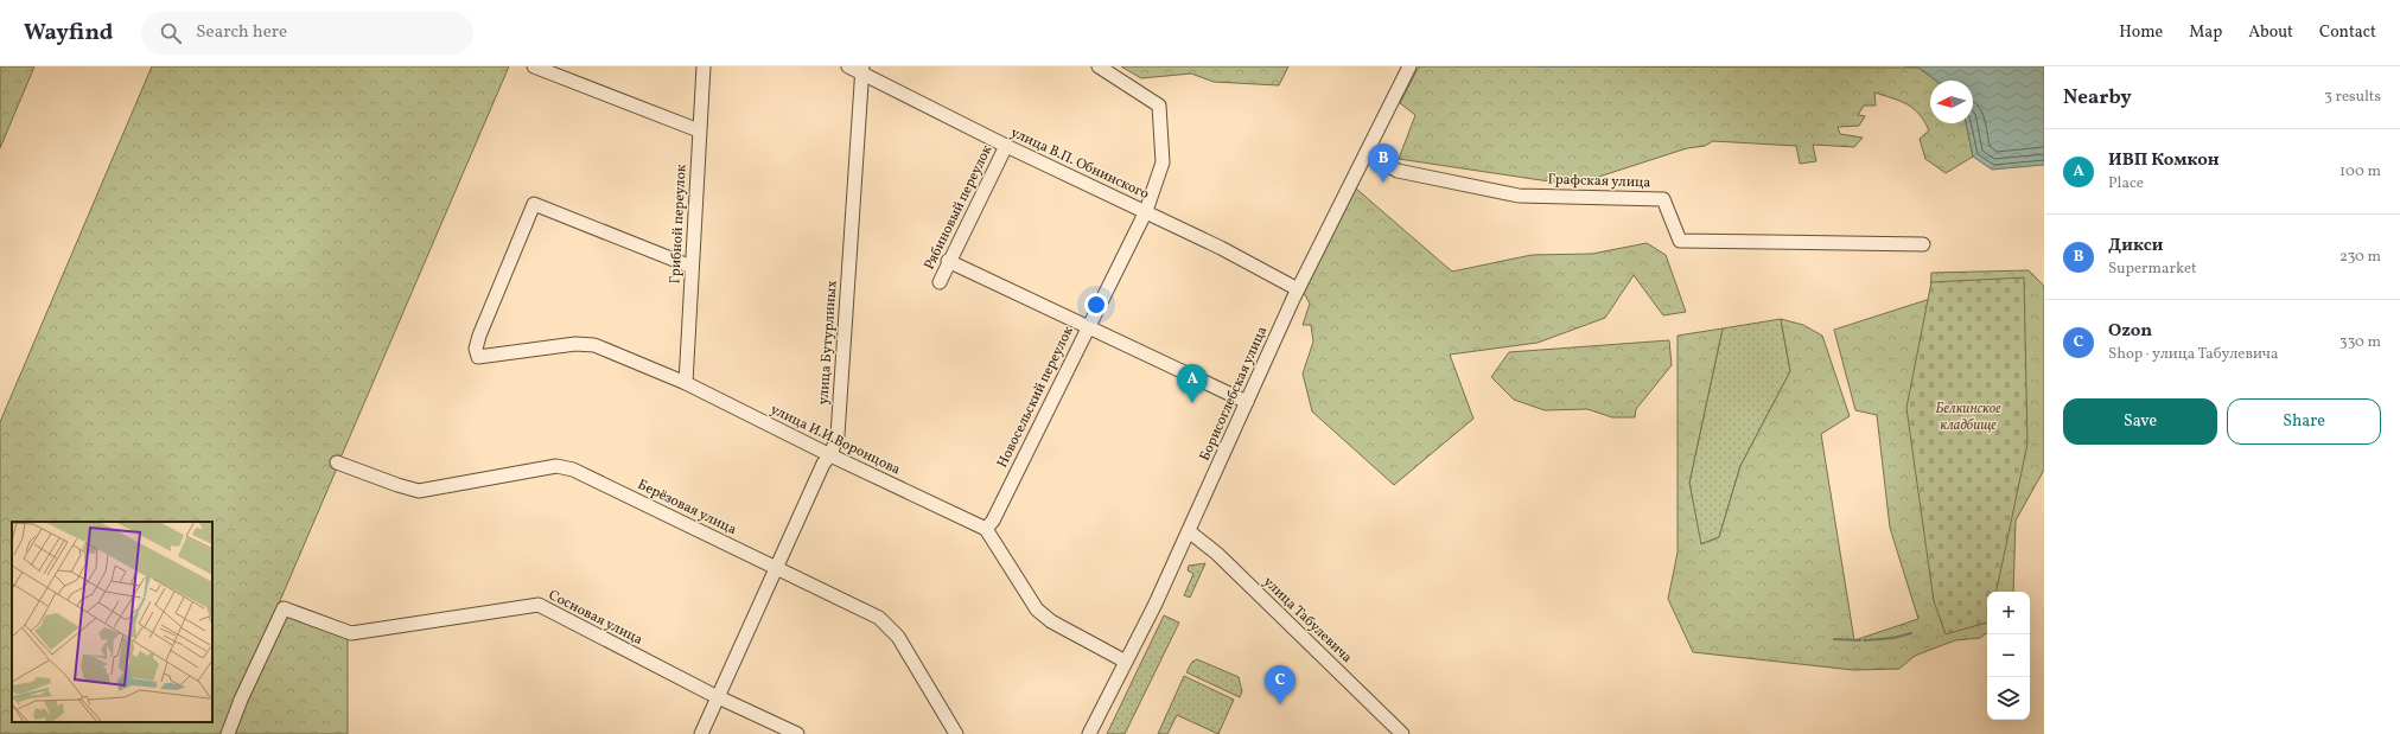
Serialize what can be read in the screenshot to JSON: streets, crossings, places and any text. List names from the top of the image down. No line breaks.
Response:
{"streets":{"street":["улица В.П. Обнинского","Графская улица","Рябиновый переулок","Грибной переулок","улица Бутурлиных","Борисоглебская улица","Новосельский переулок","улица И.И.Воронцова","Берёзовая улица","Сосновая улица","улица Табулевича"]},"crossings":[["улица В.П. Обнинского","Рябиновый переулок"],["улица В.П. Обнинского","улица Бутурлиных"],["улица В.П. Обнинского","Борисоглебская улица"],["улица В.П. Обнинского","Новосельский переулок"],["Графская улица","Борисоглебская улица"],["Грибной переулок","улица И.И.Воронцова"],["улица Бутурлиных","улица И.И.Воронцова"],["улица Бутурлиных","Берёзовая улица"],["улица Бутурлиных","Сосновая улица"],["Борисоглебская улица","улица Табулевича"],["Новосельский переулок","улица И.И.Воронцова"]],"parks":["Белкинское кладбище"],"north":"left","page":{"header":"Wayfind","search":"Search here","nav":["Home","Map","About","Contact"],"heading":["Nearby","3 results"],"list":[{"mark":"A","name":"ИВП Комкон","note":"Place","value":"100 m"},{"mark":"B","name":"Дикси","note":"Supermarket","value":"230 m"},{"mark":"C","name":"Ozon","note":"Shop · улица Табулевича","value":"330 m"}],"pins":["B","A","C"],"buttons":["Save","Share"],"map_buttons":["+","−"]}}
